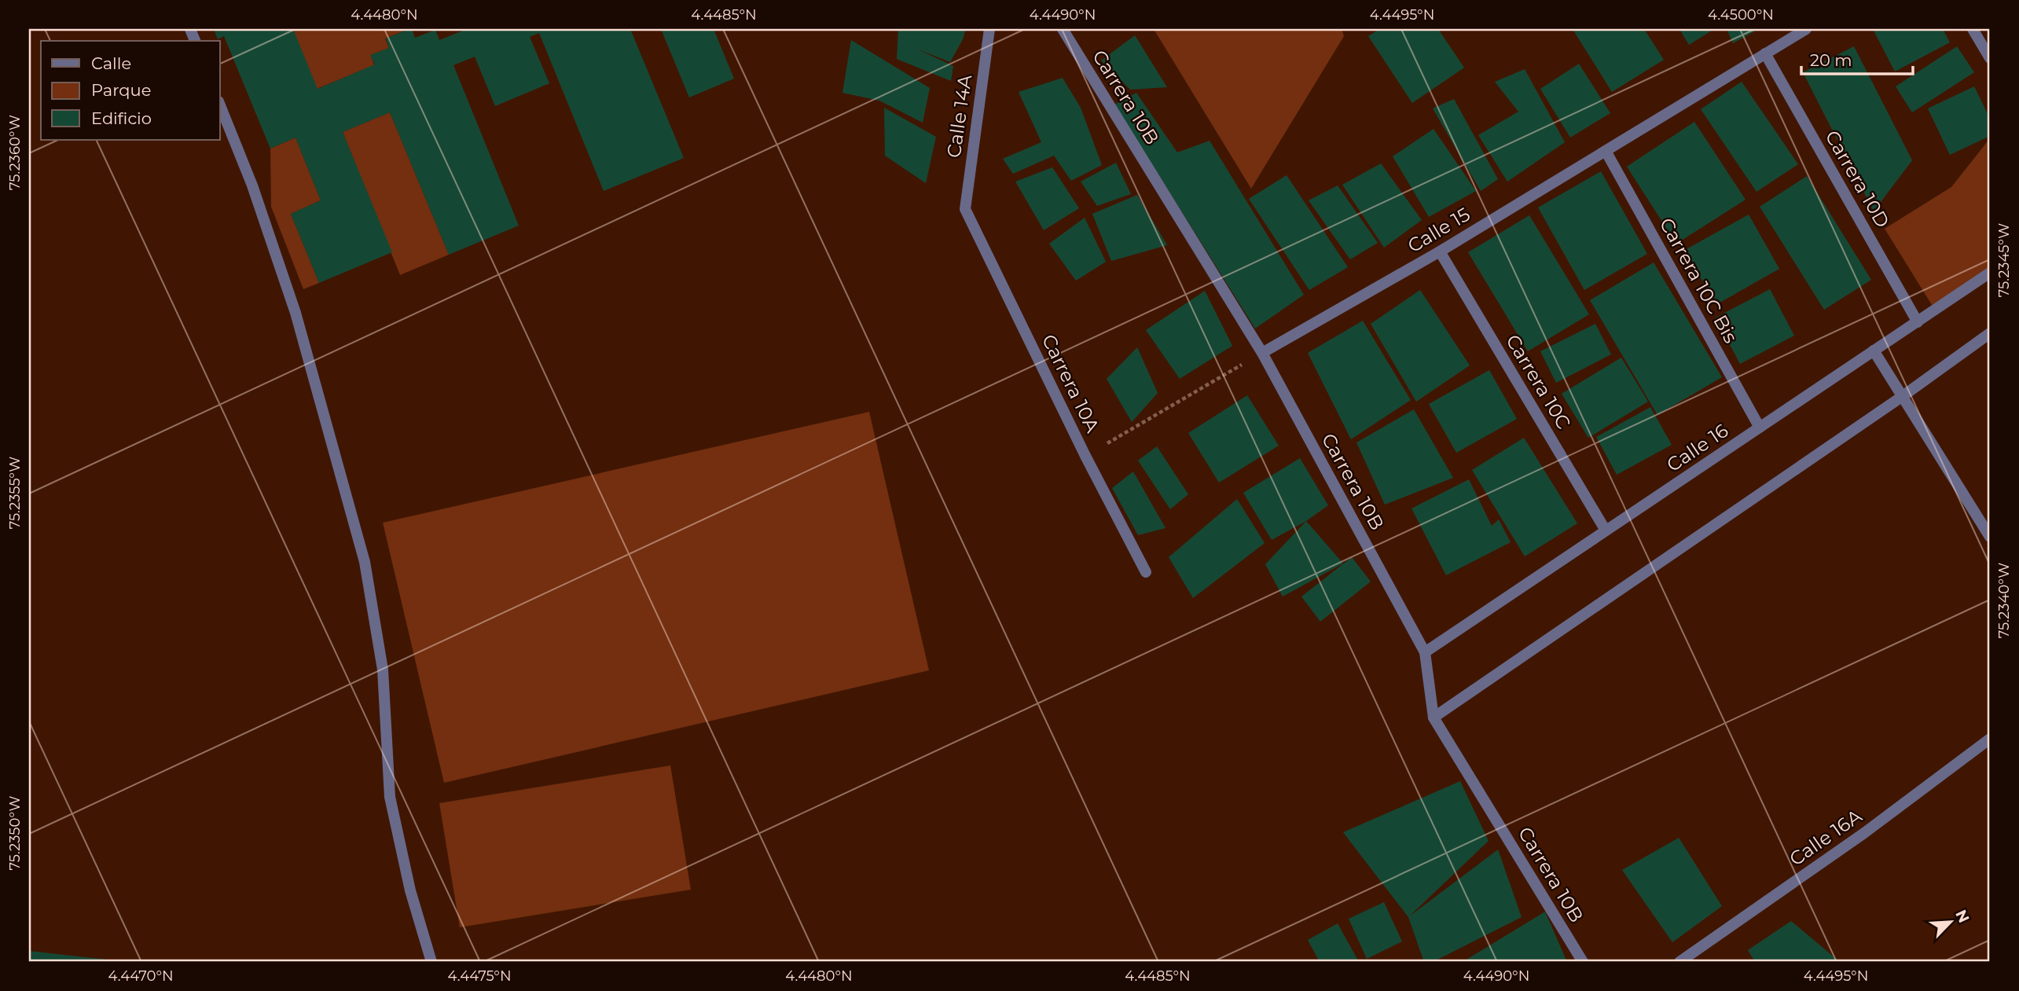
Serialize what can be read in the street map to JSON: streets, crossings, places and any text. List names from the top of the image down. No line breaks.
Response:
{"streets":{"street":["Carrera 10B","Calle 14A","Carrera 10D","Calle 15","Carrera 10C Bis","Carrera 10C","Carrera 10A","Calle 16","Calle 16A"]},"crossings":[["Carrera 10B","Calle 15"],["Carrera 10B","Calle 16"],["Calle 14A","Carrera 10A"],["Carrera 10D","Calle 15"],["Carrera 10D","Calle 16"],["Calle 15","Carrera 10C Bis"],["Calle 15","Carrera 10C"],["Carrera 10C Bis","Calle 16"],["Carrera 10C","Calle 16"]],"legend":["Calle","Parque","Edificio"],"scale_bar":"20 m","north":"top right","coordinates":["4.4480°N","4.4485°N","4.4490°N","4.4495°N","4.4500°N","75.2360°W","75.2345°W","75.2355°W","75.2340°W","75.2350°W","4.4470°N","4.4475°N"]}
